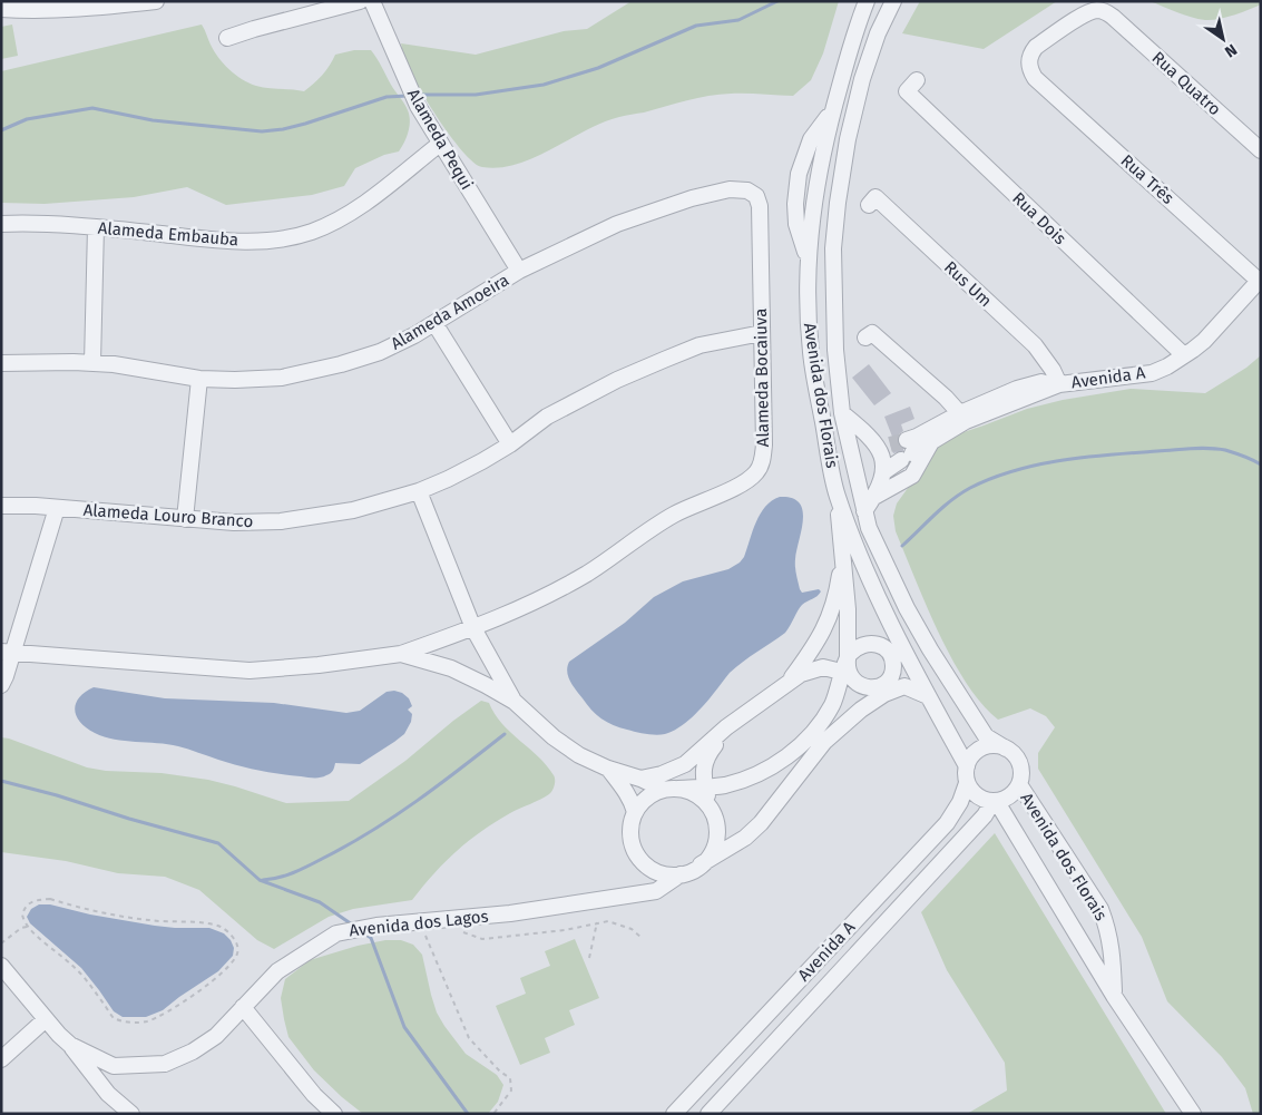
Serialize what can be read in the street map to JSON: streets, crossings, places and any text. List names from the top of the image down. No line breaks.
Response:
{"streets":{"street":["Rua Quatro","Alameda Pequi","Rua Três","Rua Dois","Alameda Embauba","Rus Um","Alameda Amoeira","Alameda Bocaiuva","Avenida A","Avenida dos Florais","Alameda Louro Branco","Avenida dos Lagos"]},"crossings":[["Rua Quatro","Rua Três"],["Alameda Pequi","Alameda Embauba"],["Alameda Pequi","Alameda Amoeira"],["Rua Três","Avenida A"],["Rua Dois","Avenida A"],["Rus Um","Avenida A"],["Alameda Amoeira","Alameda Bocaiuva"],["Alameda Bocaiuva","Alameda Louro Branco"],["Avenida A","Avenida dos Florais"]],"north":"bottom right"}
